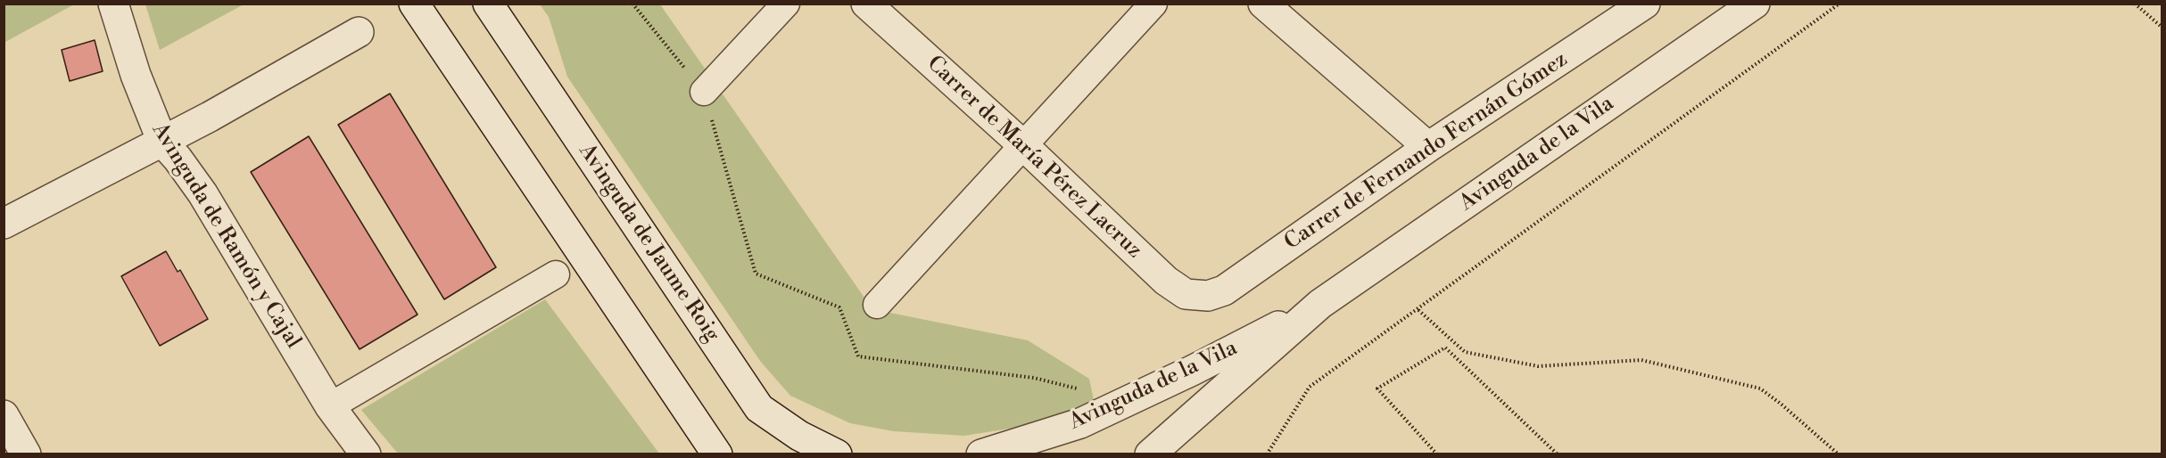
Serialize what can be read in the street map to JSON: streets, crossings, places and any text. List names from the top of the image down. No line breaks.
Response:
{"streets":{"street":["Carrer de Fernando Fernán Gómez","Avinguda de la Vila","Carrer de María Pérez Lacruz","Avinguda de Ramón y Cajal","Avinguda de Jaume Roig"]},"crossings":[["Carrer de Fernando Fernán Gómez","Carrer de María Pérez Lacruz"]]}
